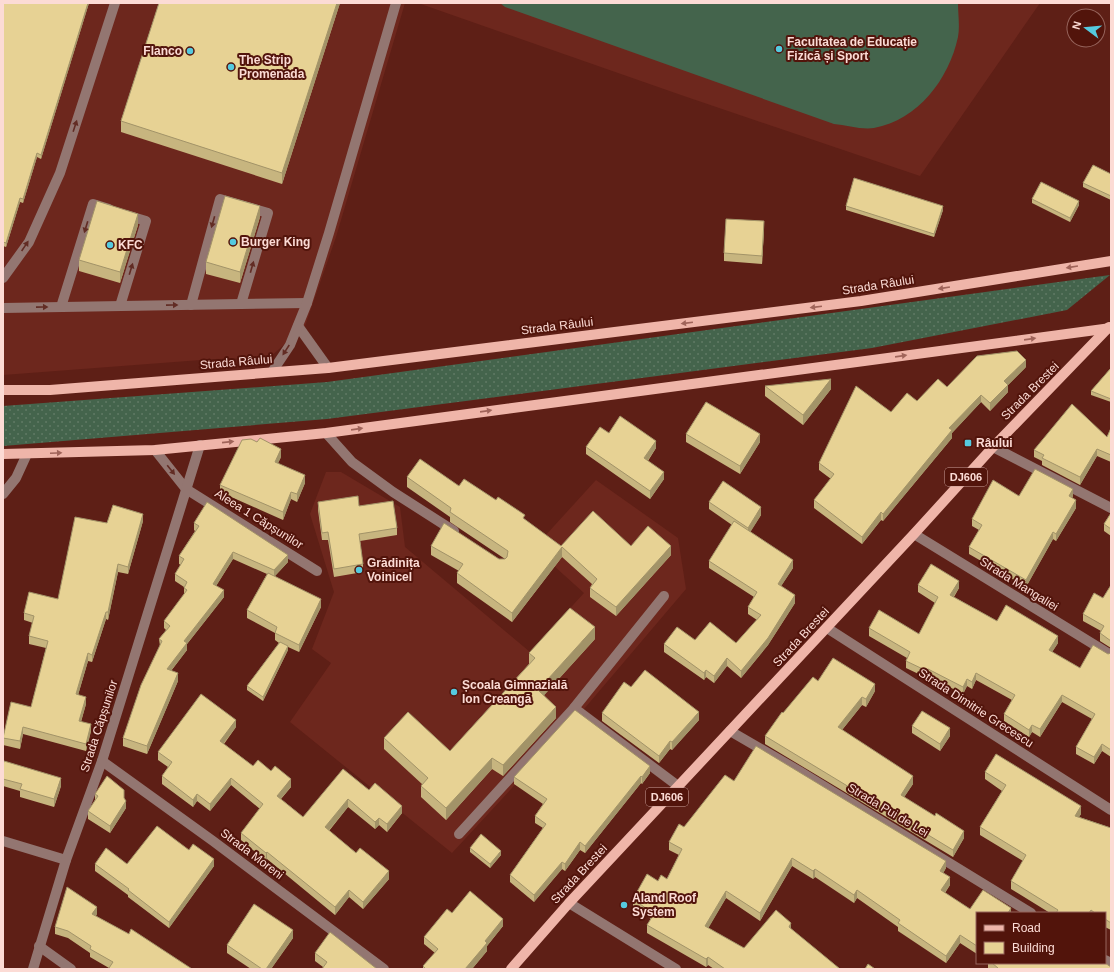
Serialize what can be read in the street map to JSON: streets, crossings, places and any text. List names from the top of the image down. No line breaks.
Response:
{"streets":{"main road":["Strada Râului","Strada Brestei","DJ606"],"street":["Aleea 1 Căpșunilor","Strada Mangaliei","Strada Dimitrie Grecescu","Strada Căpșunilor","Strada Pui de Lei","Strada Moreni"]},"crossings":[["Strada Brestei","Strada Mangaliei"],["Strada Brestei","Strada Dimitrie Grecescu"],["Strada Brestei","Strada Pui de Lei"],["Aleea 1 Căpșunilor","Strada Căpșunilor"],["Strada Căpșunilor","Strada Moreni"]],"places":{"other":["Facultatea de Educație Fizică și Sport","Flanco","The Strip Promenada","Burger King","KFC","Grădinița Voinicel","Școala Gimnazială Ion Creangă","Aland Roof System"],"transit":["Râului"]},"legend":["Road","Building"],"north":"left"}
